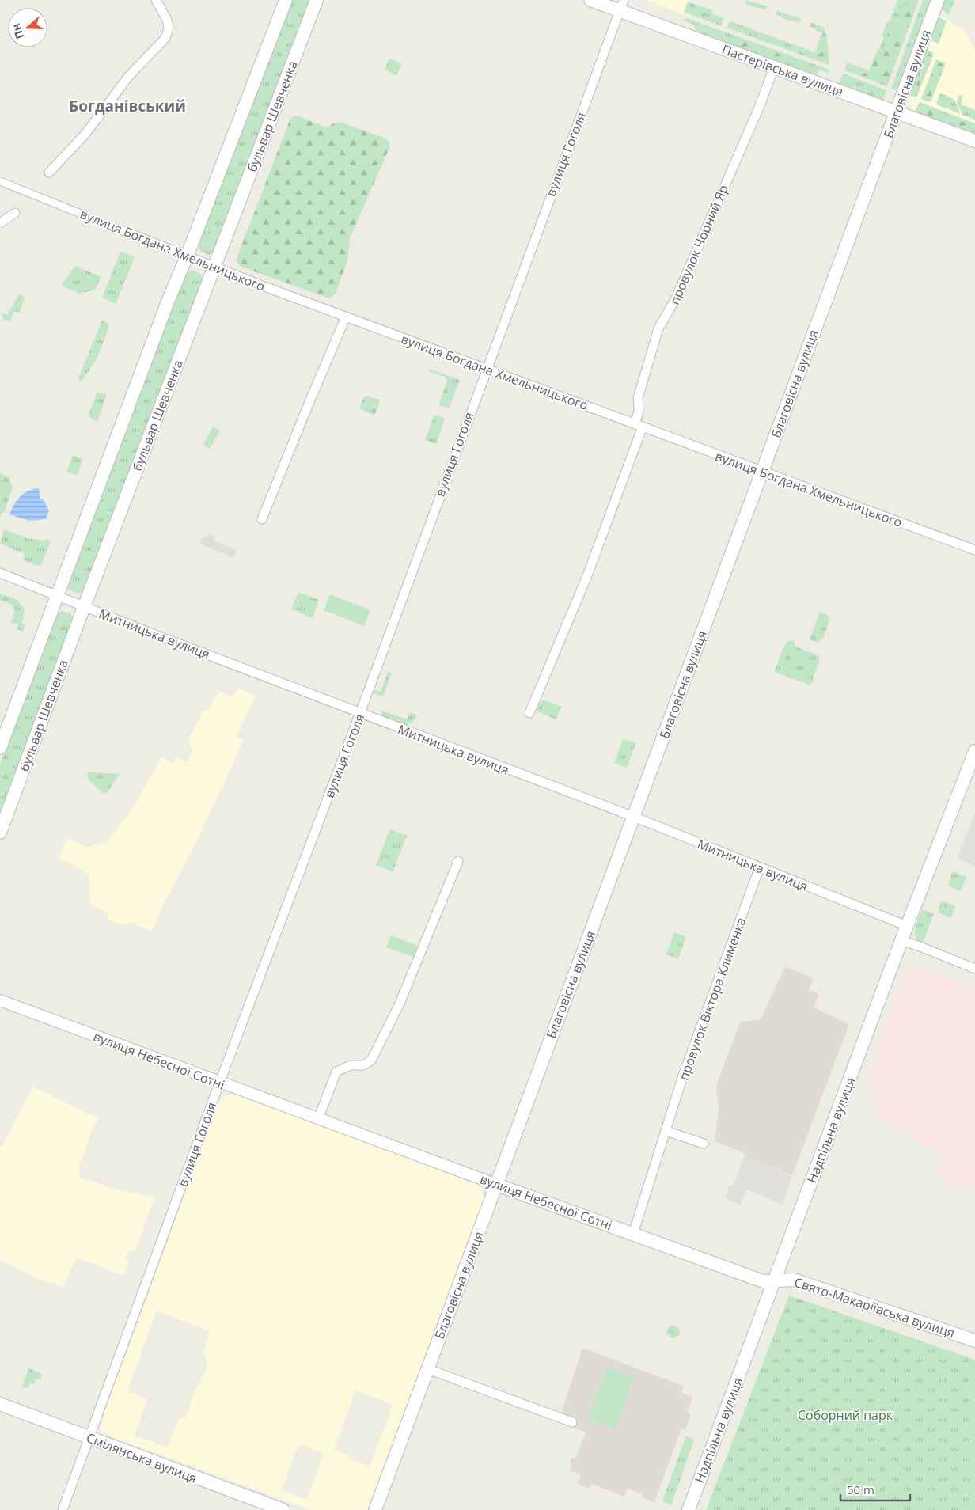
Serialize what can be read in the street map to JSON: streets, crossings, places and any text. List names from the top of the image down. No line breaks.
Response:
{"streets":{"main road":["Пастерівська вулиця","Благовісна вулиця","бульвар Шевченка","вулиця Небесної Сотні","Надпільна вулиця","Свято-Макаріївська вулиця","Смілянська вулиця"],"street":["вулиця Гоголя","провулок Чорний Яр","вулиця Богдана Хмельницького","Митницька вулиця","провулок Віктора Клименка"]},"crossings":[["Пастерівська вулиця","Благовісна вулиця"],["Пастерівська вулиця","вулиця Гоголя"],["Пастерівська вулиця","провулок Чорний Яр"],["Благовісна вулиця","вулиця Богдана Хмельницького"],["Благовісна вулиця","Митницька вулиця"],["Благовісна вулиця","вулиця Небесної Сотні"],["бульвар Шевченка","вулиця Богдана Хмельницького"],["бульвар Шевченка","Митницька вулиця"],["вулиця Гоголя","вулиця Богдана Хмельницького"],["вулиця Гоголя","Митницька вулиця"],["вулиця Гоголя","вулиця Небесної Сотні"],["вулиця Гоголя","Смілянська вулиця"],["провулок Чорний Яр","вулиця Богдана Хмельницького"],["Митницька вулиця","провулок Віктора Клименка"],["Митницька вулиця","Надпільна вулиця"],["провулок Віктора Клименка","вулиця Небесної Сотні"],["вулиця Небесної Сотні","Надпільна вулиця"],["вулиця Небесної Сотні","Свято-Макаріївська вулиця"],["Надпільна вулиця","Свято-Макаріївська вулиця"]],"districts":["Богданівський"],"parks":["Соборний парк"],"scale_bar":"50 m","north":"left"}
